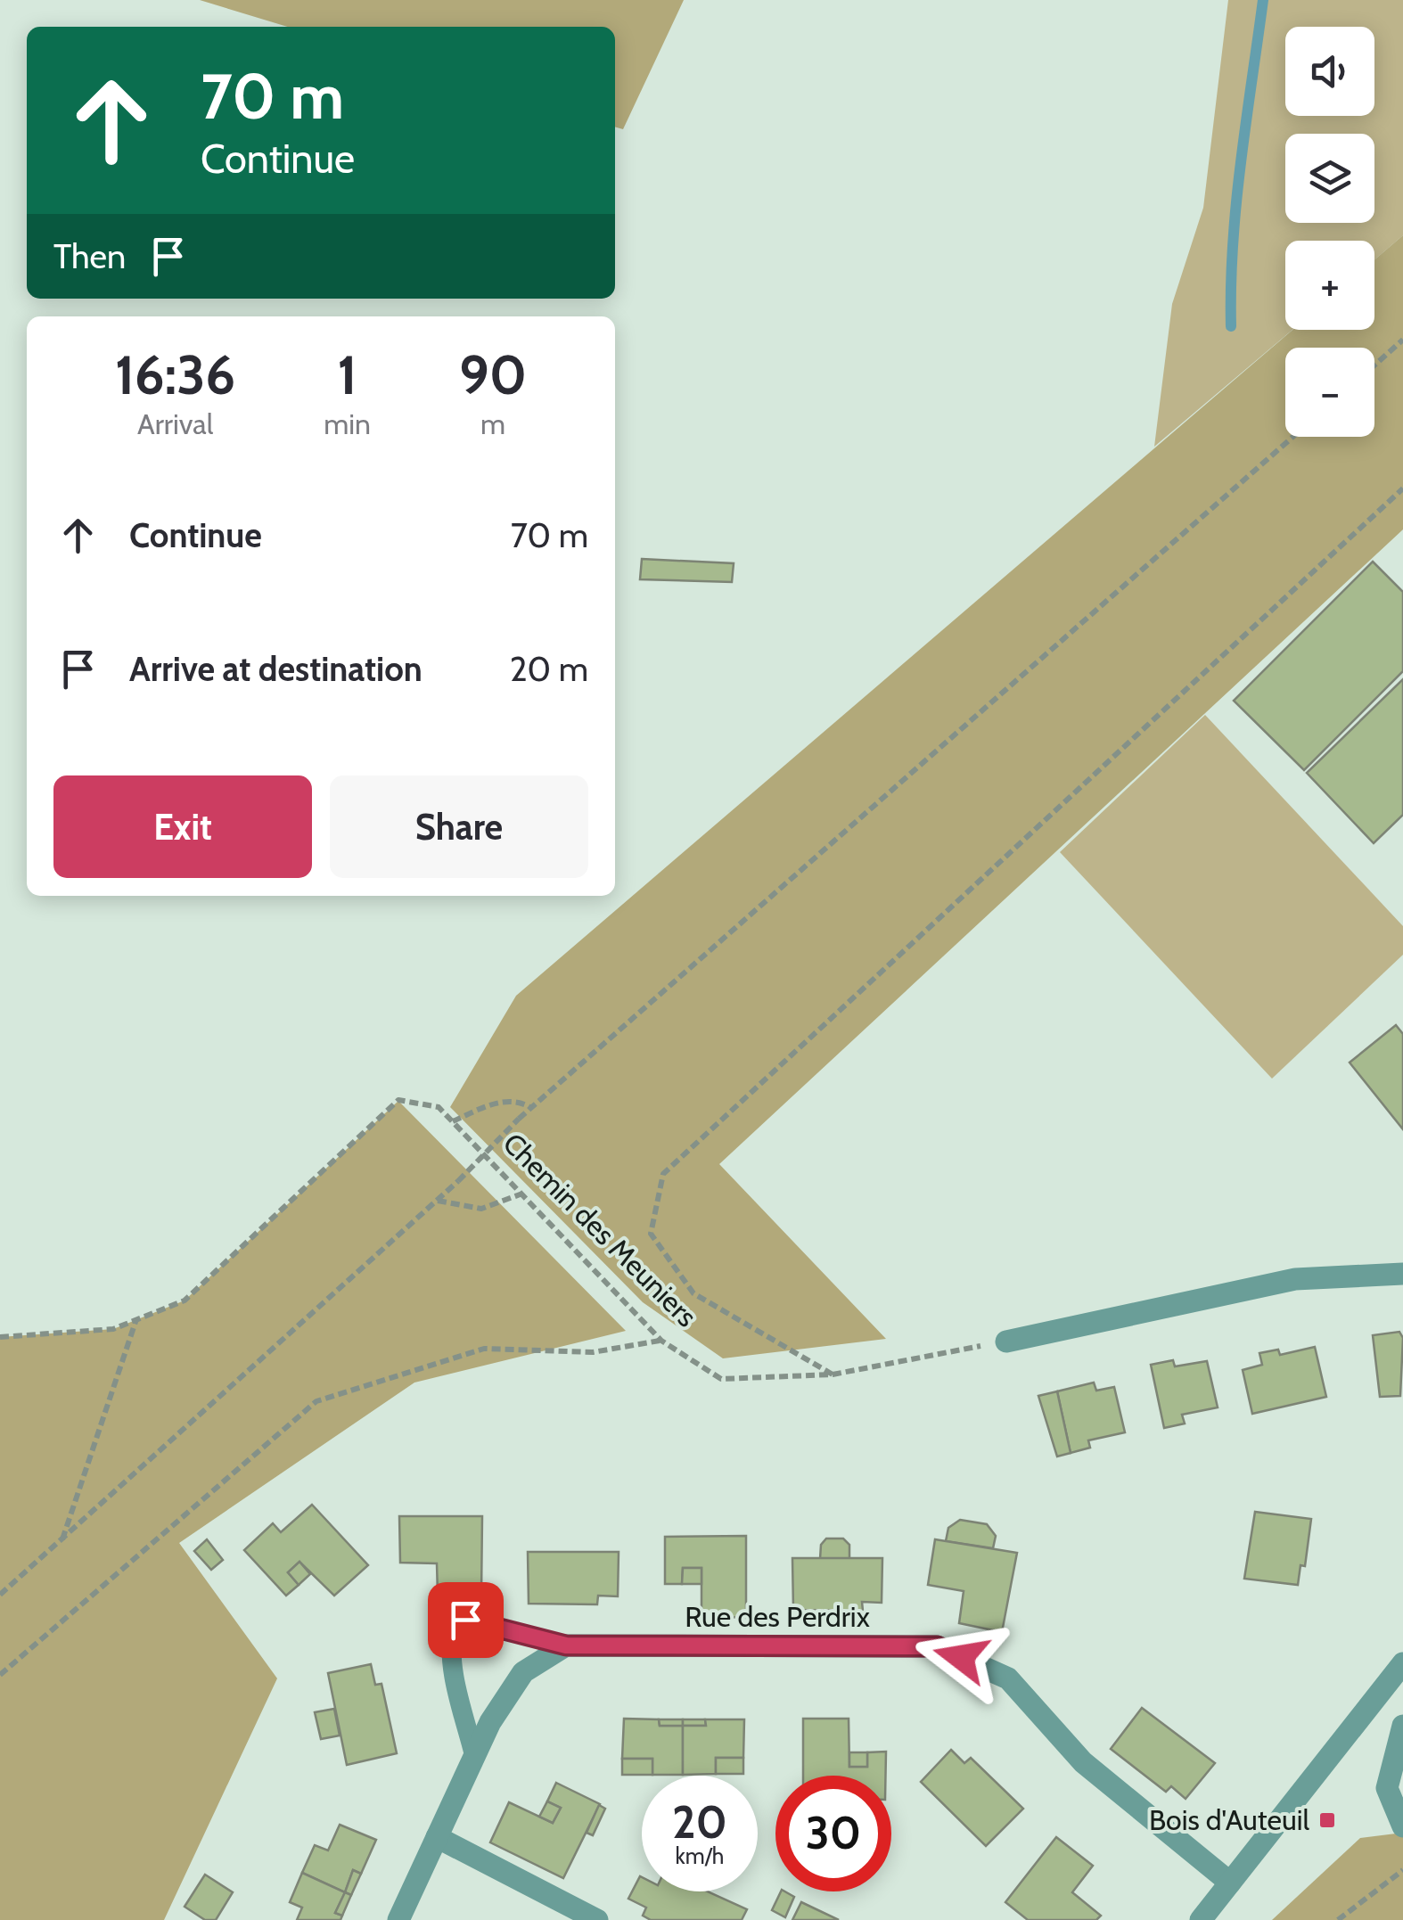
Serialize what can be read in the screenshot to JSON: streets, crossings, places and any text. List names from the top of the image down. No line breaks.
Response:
{"streets":{"street":["Rue des Perdrix"],"path":["Chemin des Meuniers"]},"places":{"transit":["Bois d'Auteuil"]},"page":{"map_buttons":["+","−"],"turn":["70 m","Continue"],"then":"Then","eta":["16:36","Arrival","1","min","90","m"],"list":[{"name":"Continue","value":"70 m"},{"name":"Arrive at destination","value":"20 m"}],"buttons":["Exit","Share"],"speed":"20 km/h","limit":"30"}}
